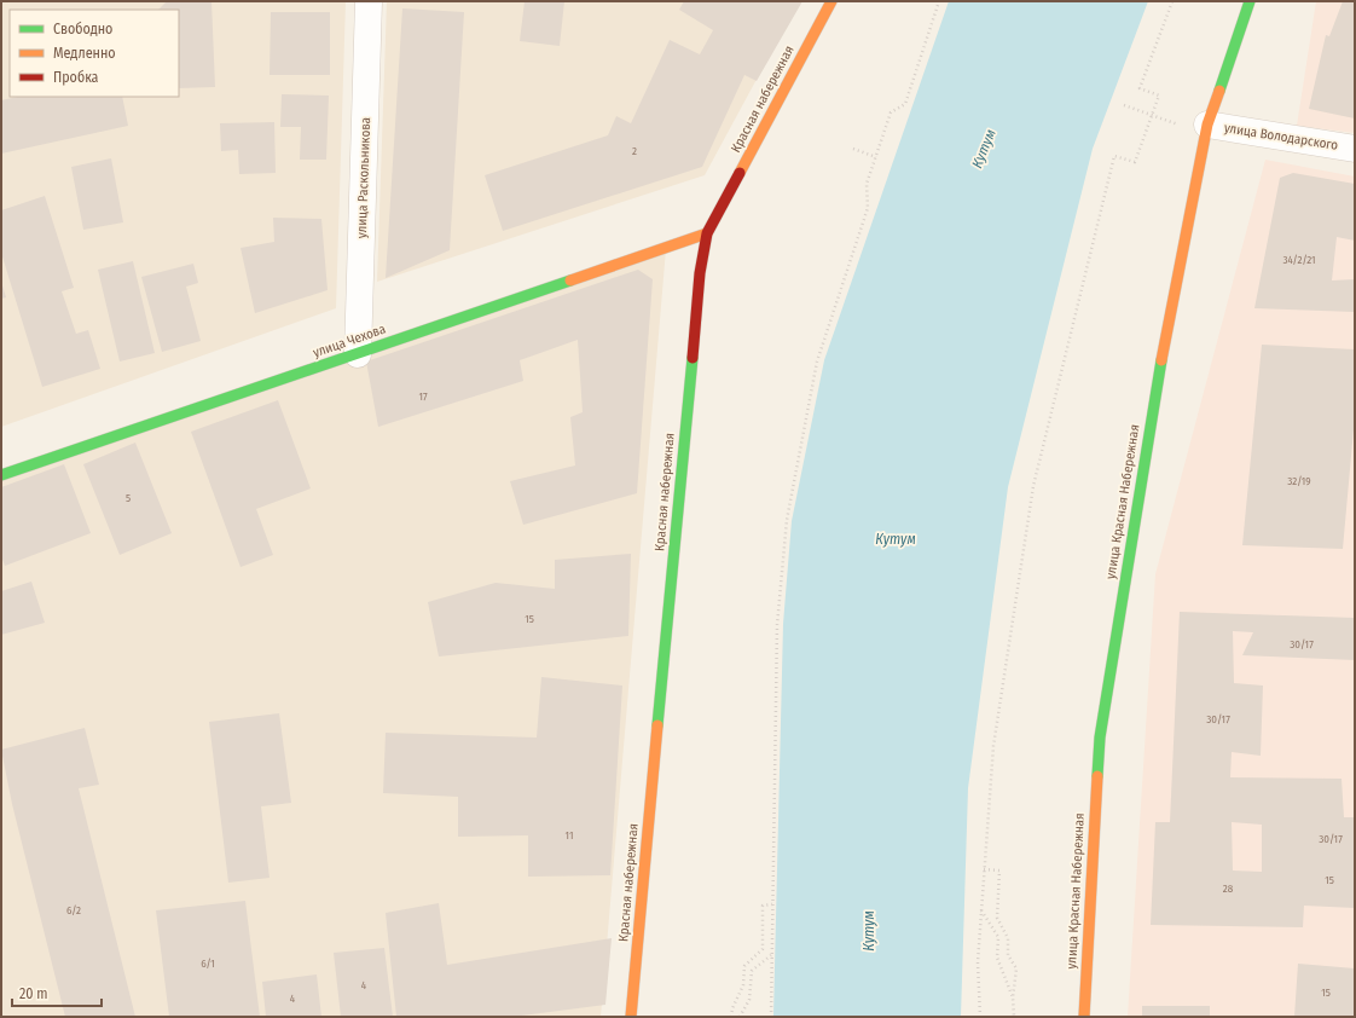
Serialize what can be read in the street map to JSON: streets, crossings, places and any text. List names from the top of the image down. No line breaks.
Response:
{"streets":{"street":["Красная набережная","улица Володарского","улица Раскольникова","улица Чехова","улица Красная Набережная"]},"crossings":[["Красная набережная","улица Чехова"],["улица Володарского","улица Красная Набережная"],["улица Раскольникова","улица Чехова"]],"water":["Кутум"],"house_numbers":["2","34/2/21","17","32/19","5","15","30/17","30/17","11","30/17","15","28","6/2","6/1","4","15","4"],"legend":["Свободно","Медленно","Пробка"],"scale_bar":"20 m"}
